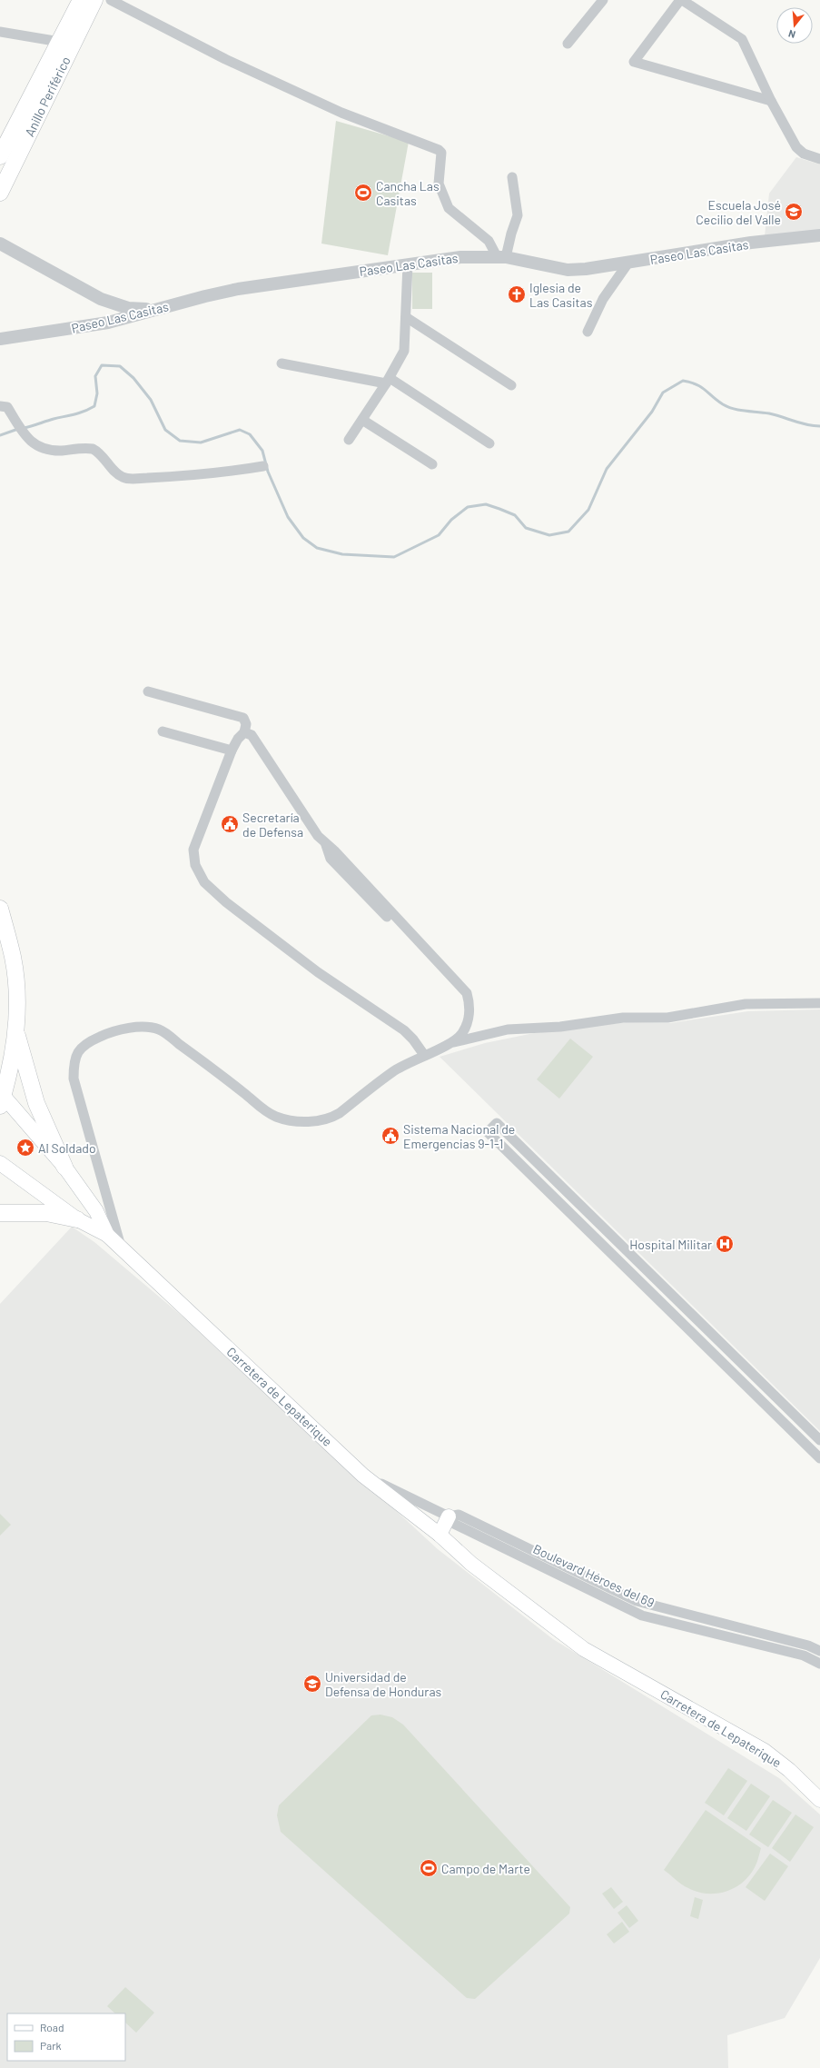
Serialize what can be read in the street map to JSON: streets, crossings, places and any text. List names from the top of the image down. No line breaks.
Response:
{"streets":{"highway":["Anillo Periférico"],"main road":["Carretera de Lepaterique"],"street":["Paseo Las Casitas","Boulevard Héroes del 69"]},"crossings":[["Carretera de Lepaterique","Boulevard Héroes del 69"]],"places":{"sports":["Cancha Las Casitas","Campo de Marte"],"school or university":["Escuela José Cecilio del Valle","Universidad de Defensa de Honduras"],"church":["Iglesia de Las Casitas"],"public building":["Secretaría de Defensa","Sistema Nacional de Emergencias 9-1-1"],"place":["Al Soldado"],"hospital":["Hospital Militar"]},"legend":["Road","Park"],"north":"bottom"}
